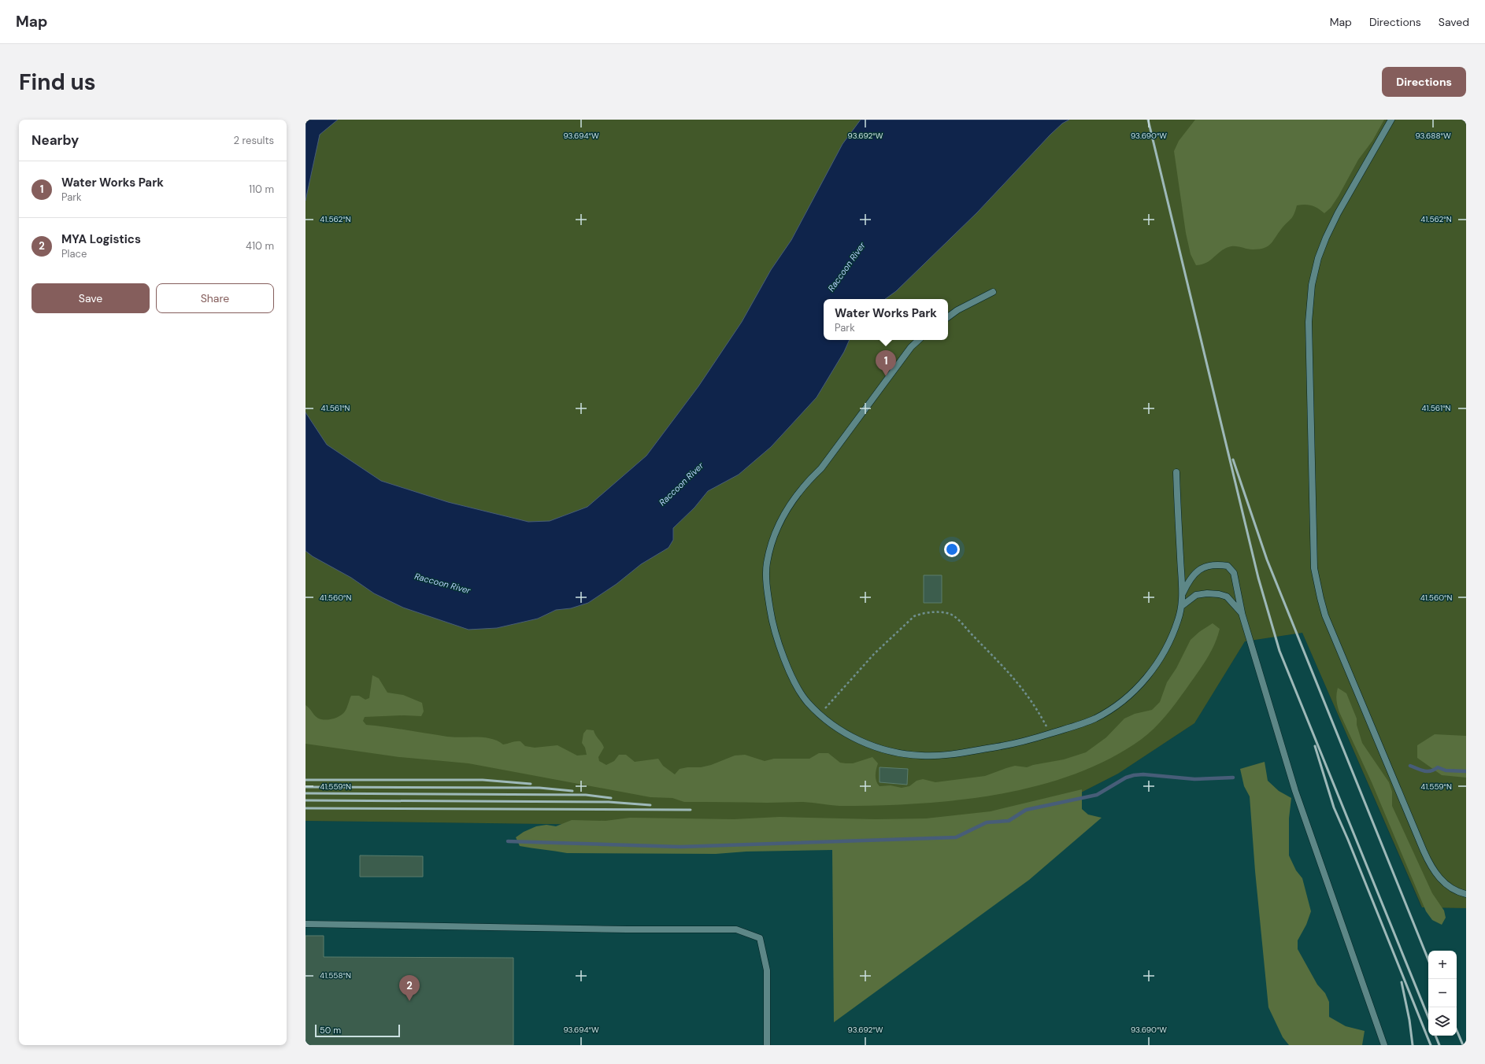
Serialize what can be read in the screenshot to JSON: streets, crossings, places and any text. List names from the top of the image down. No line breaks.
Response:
{"water":["Raccoon River"],"scale_bar":"50 m","page":{"header":"Map","nav":["Map","Directions","Saved"],"buttons":["Directions",["Save","Share"]],"title":"Find us","heading":["Nearby","2 results"],"list":[{"mark":"1","name":"Water Works Park","note":"Park","value":"110 m"},{"mark":"2","name":"MYA Logistics","note":"Place","value":"410 m"}],"popup":["Water Works Park","Park"],"pins":["1","2"],"map_buttons":["+","−"],"scale":"50 m"},"coordinates":["93.694°W","93.692°W","93.690°W","93.688°W","41.562°N","41.561°N","41.560°N","41.559°N","41.558°N"]}
